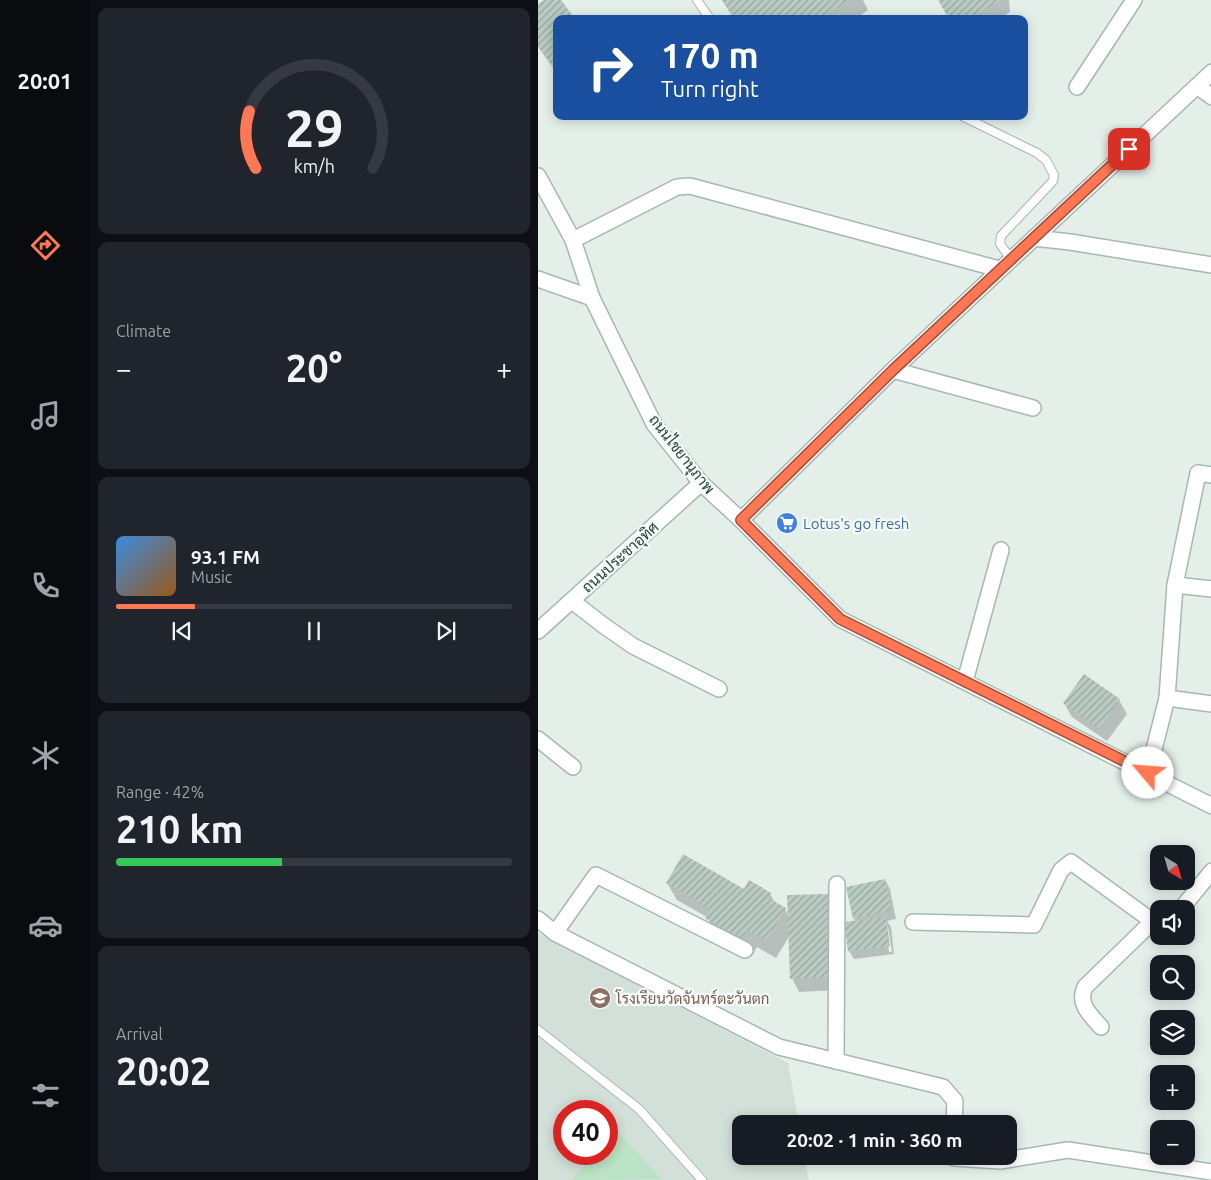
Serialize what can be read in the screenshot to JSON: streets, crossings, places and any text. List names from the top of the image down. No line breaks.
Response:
{"streets":{"street":["ถนนไชยานุภาพ","ถนนประชาอุทิศ"]},"crossings":[["ถนนไชยานุภาพ","ถนนประชาอุทิศ"]],"places":{"supermarket":["Lotus's go fresh"],"school or university":["โรงเรียนวัดจันทร์ตะวันตก"]},"north":"bottom right","page":{"tabs":"20:01","turn":["170 m","Turn right"],"tile":["Climate",["Range · 42%","210 km"],["Arrival","20:02"]],"heat":["−","20°","+"],"song":["93.1 FM","Music"],"map_buttons":["+","−"],"limit":"40","trip":"20:02 · 1 min · 360 m","gauge":["29","km/h"]}}
